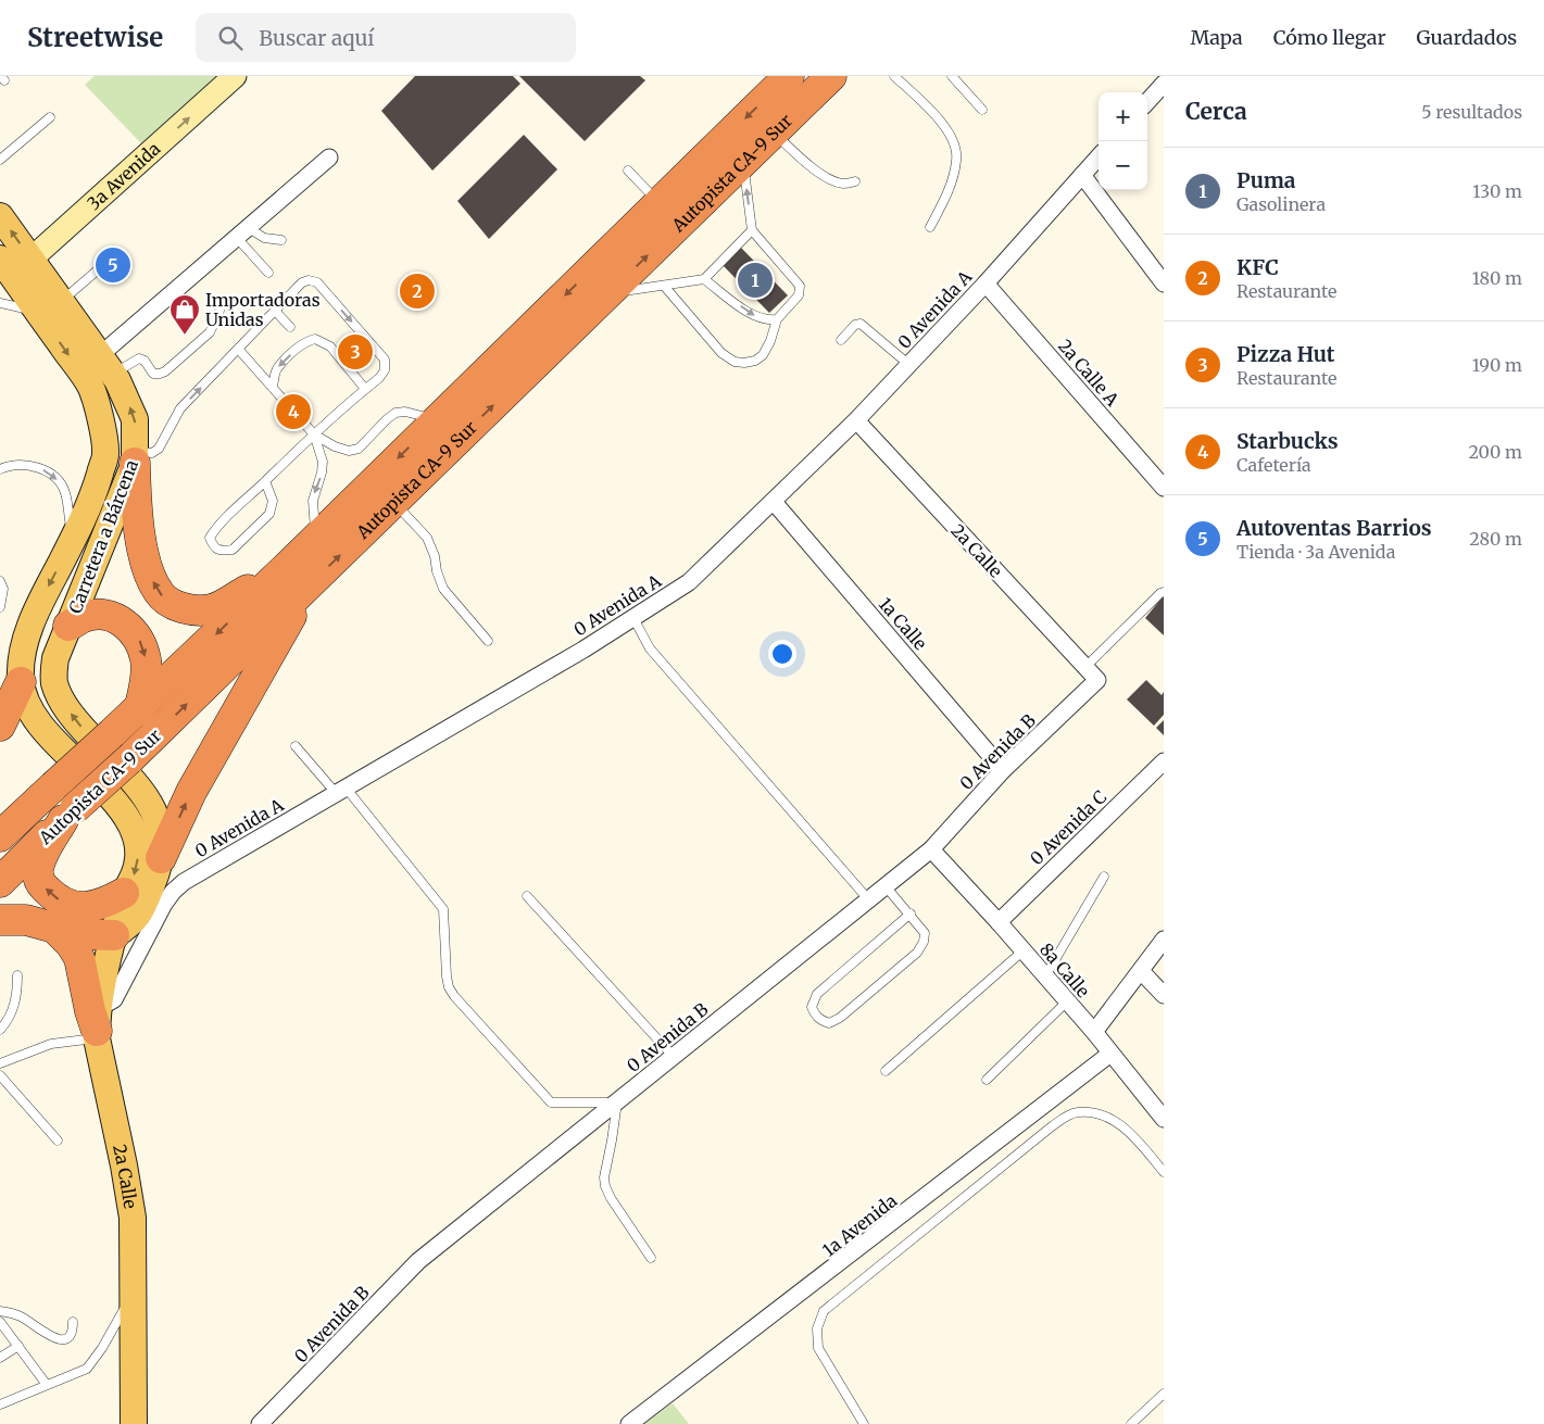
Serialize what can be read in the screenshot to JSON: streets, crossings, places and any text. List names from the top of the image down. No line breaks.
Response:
{"streets":{"highway":["Autopista CA-9 Sur"],"main road":["Carretera a Bárcena","2a Calle"],"street":["3a Avenida","0 Avenida A","2a Calle A","1a Calle","0 Avenida B","0 Avenida C","8a Calle","1a Avenida"]},"crossings":[["3a Avenida","Carretera a Bárcena"],["0 Avenida A","2a Calle A"],["0 Avenida A","2a Calle"],["0 Avenida A","1a Calle"],["Carretera a Bárcena","2a Calle"],["2a Calle","0 Avenida B"],["1a Calle","0 Avenida B"],["0 Avenida B","8a Calle"],["0 Avenida C","8a Calle"],["8a Calle","1a Avenida"]],"places":{"shop":["Importadoras Unidas"]},"page":{"header":"Streetwise","search":"Buscar aquí","nav":["Mapa","Cómo llegar","Guardados"],"heading":["Cerca","5 resultados"],"map_buttons":["+","−"],"list":[{"mark":"1","name":"Puma","note":"Gasolinera","value":"130 m"},{"mark":"2","name":"KFC","note":"Restaurante","value":"180 m"},{"mark":"3","name":"Pizza Hut","note":"Restaurante","value":"190 m"},{"mark":"4","name":"Starbucks","note":"Cafetería","value":"200 m"},{"mark":"5","name":"Autoventas Barrios","note":"Tienda · 3a Avenida","value":"280 m"}],"pins":["5","1","2","3","4"]}}
